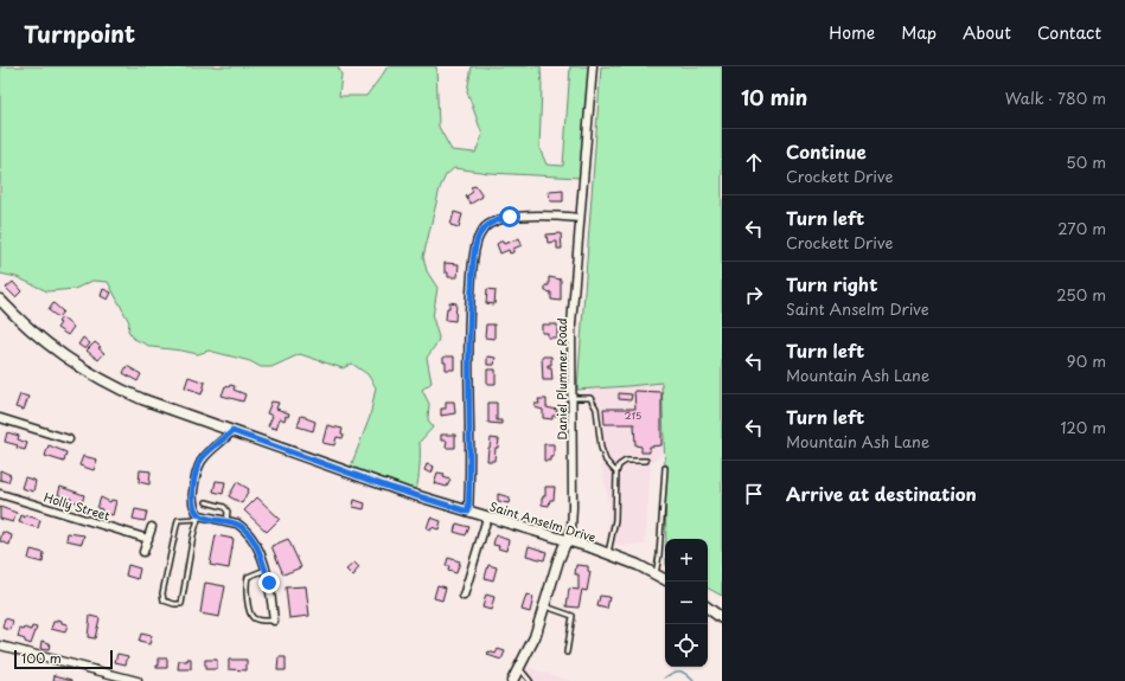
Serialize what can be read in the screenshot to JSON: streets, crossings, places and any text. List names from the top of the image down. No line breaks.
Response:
{"streets":{"street":["Daniel Plummer Road","Holly Street","Saint Anselm Drive"]},"crossings":[["Daniel Plummer Road","Saint Anselm Drive"]],"house_numbers":["215"],"scale_bar":"100 m","page":{"header":"Turnpoint","nav":["Home","Map","About","Contact"],"heading":["10 min","Walk · 780 m"],"list":[["Continue","Crockett Drive","50 m"],["Turn left","Crockett Drive","270 m"],["Turn right","Saint Anselm Drive","250 m"],["Turn left","Mountain Ash Lane","90 m"],["Turn left","Mountain Ash Lane","120 m"],"Arrive at destination"],"map_buttons":["+","−"],"scale":"100 m"}}
